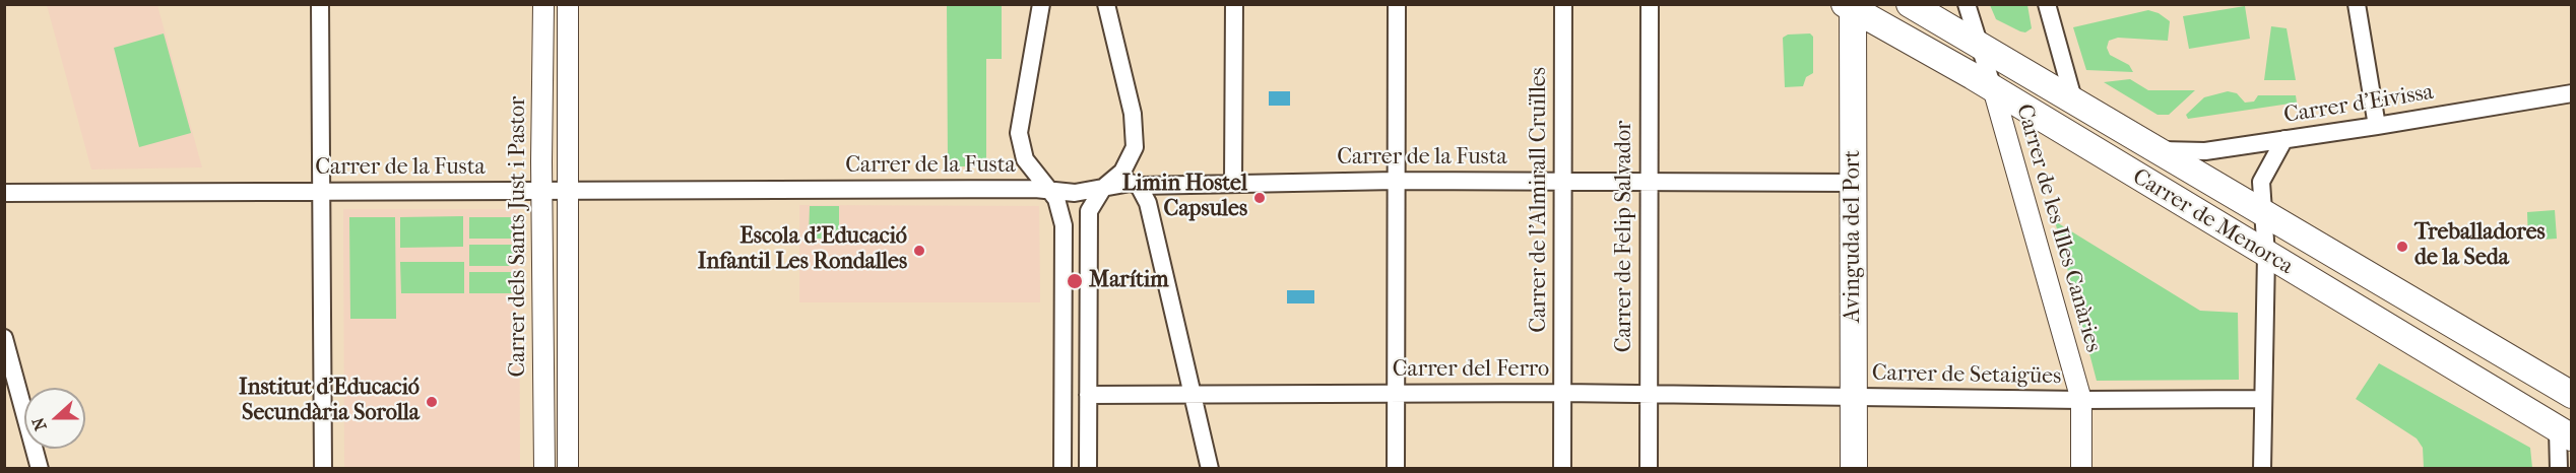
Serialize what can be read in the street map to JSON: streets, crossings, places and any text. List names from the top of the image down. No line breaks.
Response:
{"streets":{"main road":["Carrer de Menorca","Avinguda del Port"],"street":["Carrer d'Eivissa","Carrer de la Fusta","Carrer de l'Almirall Cruïlles","Carrer de les Illes Canàries","Carrer dels Sants Just i Pastor","Carrer de Felip Salvador","Carrer del Ferro","Carrer de Setaigües"]},"crossings":[["Carrer d'Eivissa","Carrer de Menorca"],["Carrer de la Fusta","Carrer de l'Almirall Cruïlles"],["Carrer de la Fusta","Carrer dels Sants Just i Pastor"],["Carrer de la Fusta","Carrer de Felip Salvador"],["Carrer de la Fusta","Avinguda del Port"],["Carrer de l'Almirall Cruïlles","Carrer del Ferro"],["Carrer de Menorca","Carrer de les Illes Canàries"],["Carrer de Menorca","Avinguda del Port"],["Carrer de les Illes Canàries","Carrer de Setaigües"],["Carrer de Felip Salvador","Carrer del Ferro"],["Avinguda del Port","Carrer del Ferro"],["Avinguda del Port","Carrer de Setaigües"],["Carrer del Ferro","Carrer de Setaigües"]],"places":["Limin Hostel Capsules","Treballadores de la Seda","Escola d'Educació Infantil Les Rondalles","Marítim","Institut d'Educació Secundària Sorolla"],"north":"left"}
